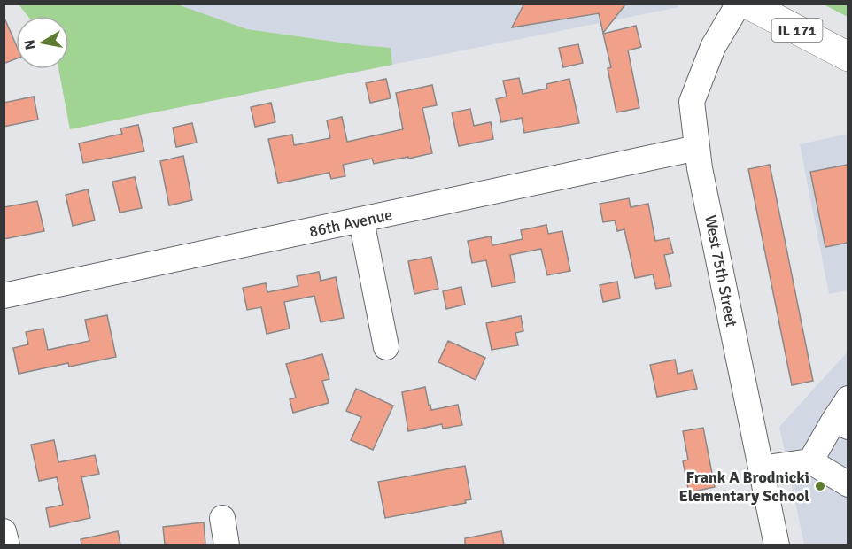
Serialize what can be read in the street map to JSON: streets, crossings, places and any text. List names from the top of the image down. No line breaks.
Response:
{"streets":{"main road":["IL 171"],"street":["86th Avenue","West 75th Street"]},"crossings":[["86th Avenue","West 75th Street"]],"places":["Frank A Brodnicki Elementary School"],"north":"left"}
